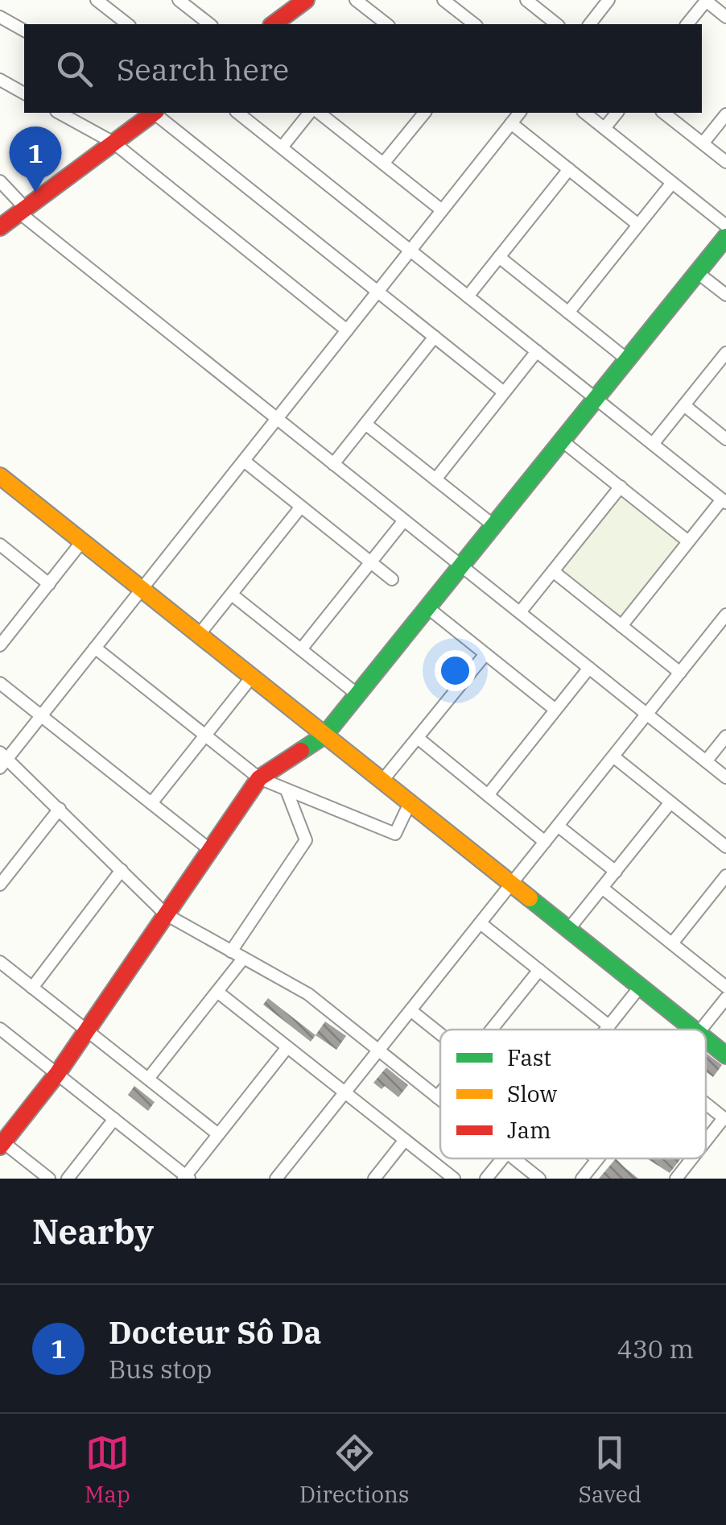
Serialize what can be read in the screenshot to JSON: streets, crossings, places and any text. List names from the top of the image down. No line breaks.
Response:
{"legend":["Fast","Slow","Jam"],"page":{"search":"Search here","pins":"1","heading":"Nearby","list":[{"mark":"1","name":"Docteur Sô Da","note":"Bus stop","value":"430 m"}],"nav":["Map","Directions","Saved"]}}
